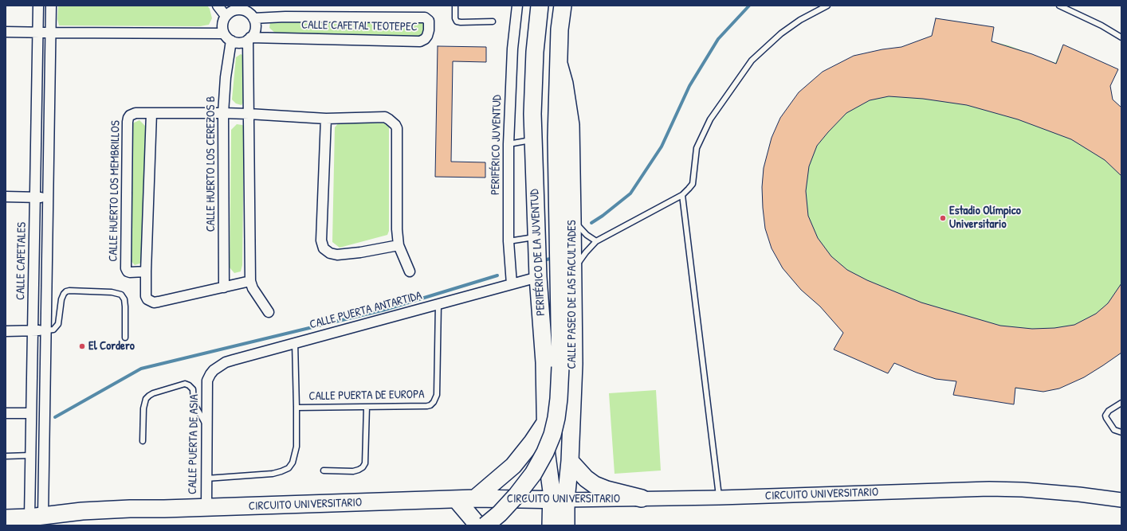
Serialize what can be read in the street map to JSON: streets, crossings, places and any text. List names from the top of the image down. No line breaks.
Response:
{"streets":{"highway":["PERIFÉRICO DE LA JUVENTUD","CALLE PASEO DE LAS FACULTADES","CIRCUITO UNIVERSITARIO"],"street":["CALLE CAFETAL TEOTEPEC","PERIFÉRICO JUVENTUD","CALLE HUERTO LOS CEREZOS B","CALLE HUERTO LOS MEMBRILLOS","CALLE CAFETALES","CALLE PUERTA ANTARTIDA","CALLE PUERTA DE ASIA"],"lane":["CALLE PUERTA DE EUROPA"]},"crossings":[["CALLE CAFETAL TEOTEPEC","CALLE HUERTO LOS CEREZOS B"],["PERIFÉRICO JUVENTUD","CALLE PUERTA ANTARTIDA"],["CALLE HUERTO LOS CEREZOS B","CALLE HUERTO LOS MEMBRILLOS"],["PERIFÉRICO DE LA JUVENTUD","CALLE PASEO DE LAS FACULTADES"],["PERIFÉRICO DE LA JUVENTUD","CALLE PUERTA ANTARTIDA"],["PERIFÉRICO DE LA JUVENTUD","CIRCUITO UNIVERSITARIO"],["CALLE CAFETALES","CIRCUITO UNIVERSITARIO"],["CALLE PASEO DE LAS FACULTADES","CIRCUITO UNIVERSITARIO"],["CALLE PUERTA ANTARTIDA","CALLE PUERTA DE EUROPA"],["CALLE PUERTA ANTARTIDA","CALLE PUERTA DE ASIA"],["CALLE PUERTA DE ASIA","CIRCUITO UNIVERSITARIO"]],"places":["Estadio Olímpico Universitario","El Cordero"]}
